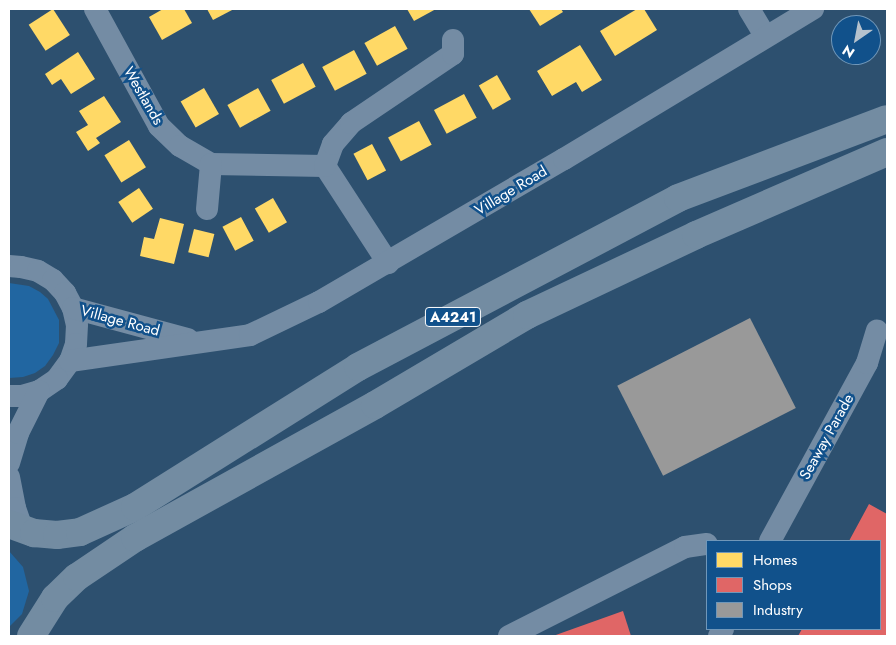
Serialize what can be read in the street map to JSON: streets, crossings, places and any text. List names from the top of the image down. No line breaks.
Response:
{"streets":{"main road":["A4241"],"street":["Westlands","Village Road","Seaway Parade"]},"legend":["Homes","Shops","Industry"],"north":"bottom left"}
